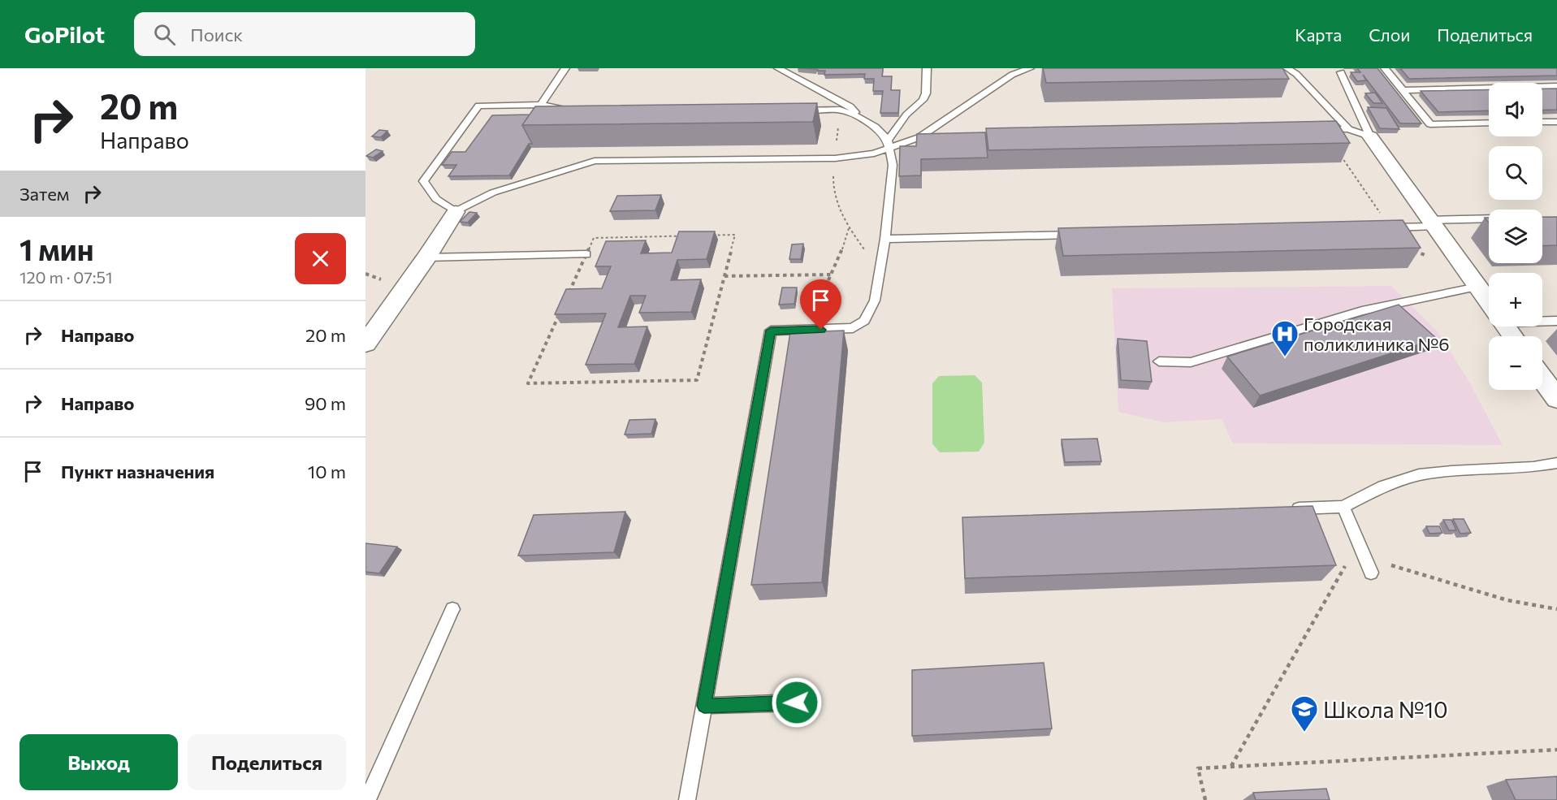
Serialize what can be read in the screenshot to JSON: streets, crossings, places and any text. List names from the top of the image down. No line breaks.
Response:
{"places":{"hospital":["Городская поликлиника №6"],"school or university":["Школа №10"]},"page":{"header":"GoPilot","search":"Поиск","nav":["Карта","Слои","Поделиться"],"turn":["20 m","Направо"],"map_buttons":["+","−"],"then":"Затем","heading":["1 мин","120 m · 07:51"],"list":[{"name":"Направо","value":"20 m"},{"name":"Направо","value":"90 m"},{"name":"Пункт назначения","value":"10 m"}],"buttons":["Выход","Поделиться"]}}
